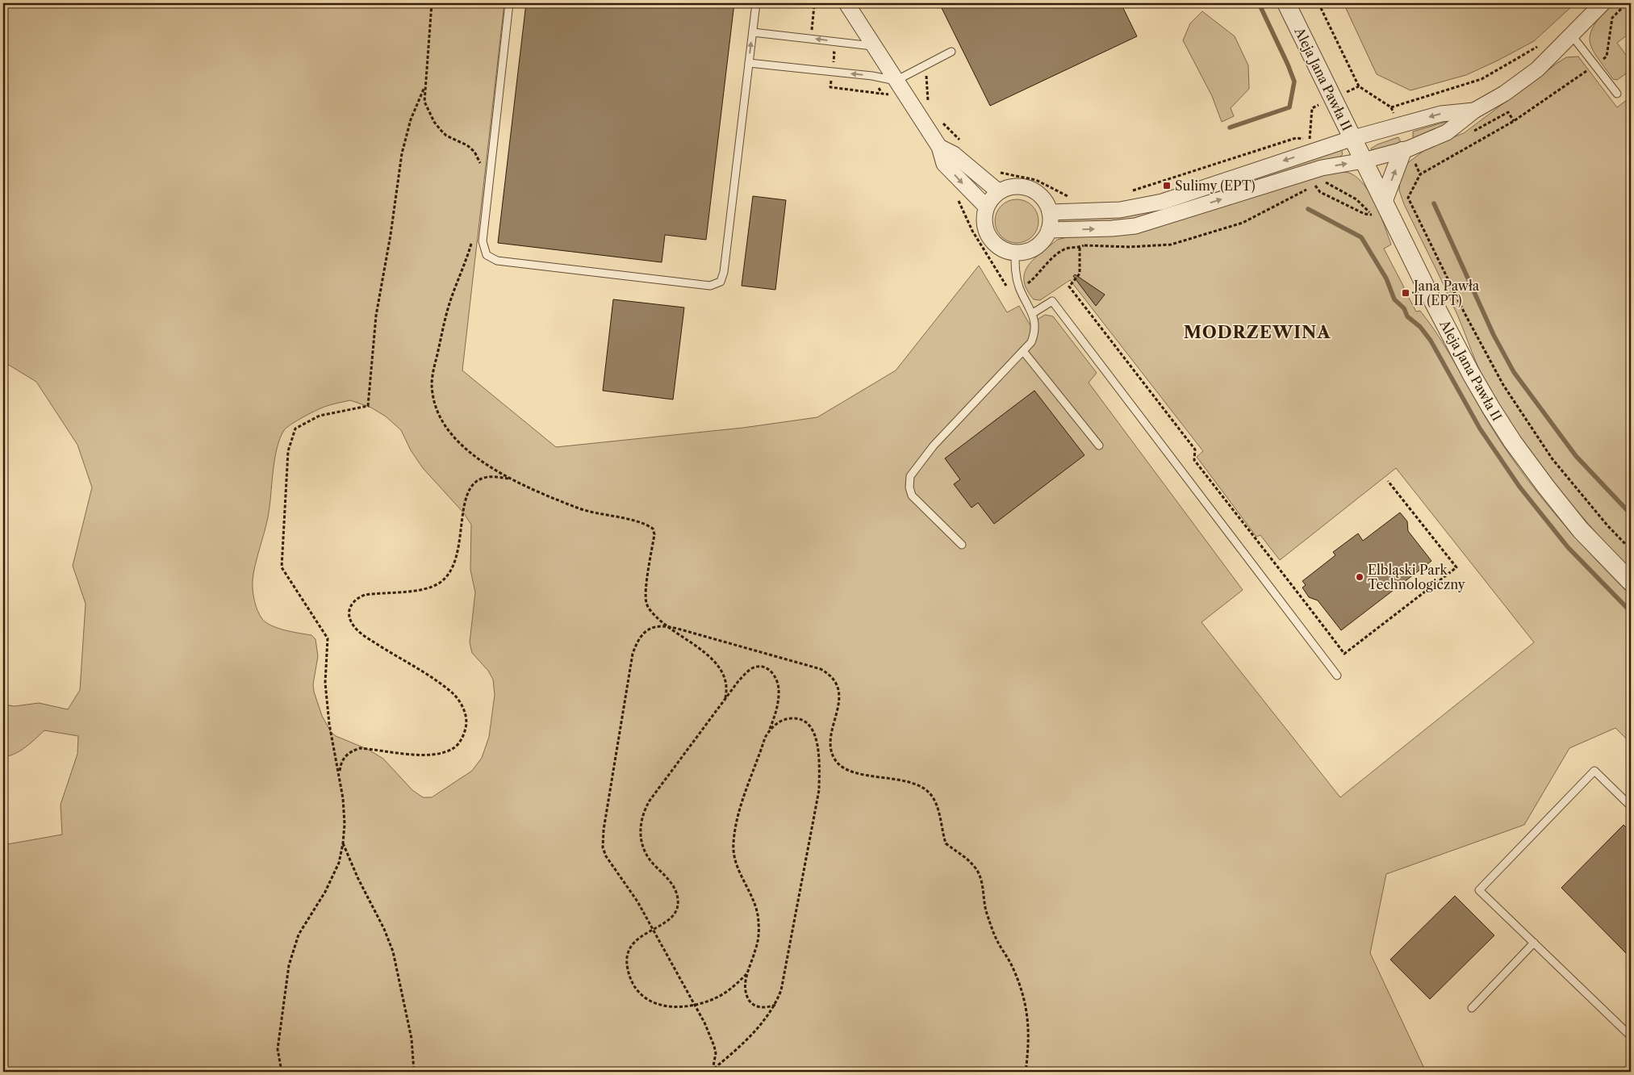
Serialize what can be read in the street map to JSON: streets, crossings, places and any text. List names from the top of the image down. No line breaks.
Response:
{"streets":{"street":["Aleja Jana Pawła II"]},"districts":["MODRZEWINA"],"places":{"transit":["Sulimy (EPT)","Jana Pawła II (EPT)"],"other":["Elbląski Park Technologiczny"]}}
